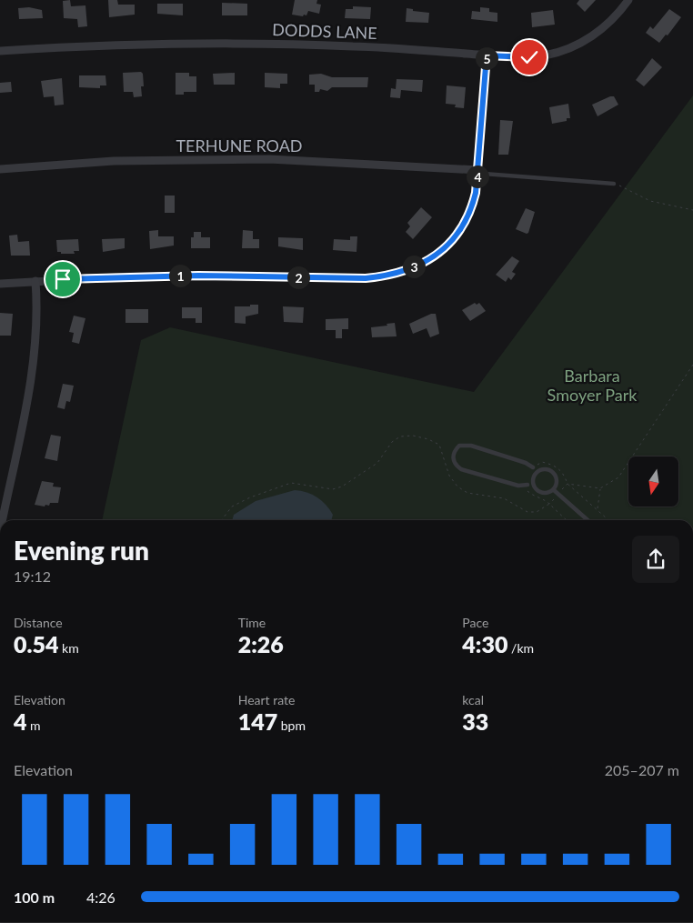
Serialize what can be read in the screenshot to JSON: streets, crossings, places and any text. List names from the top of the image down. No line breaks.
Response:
{"streets":{"street":["DODDS LANE","TERHUNE ROAD"]},"parks":["Barbara Smoyer Park"],"north":"bottom","page":{"pins":["5","4","3","1","2"],"heading":["Evening run","19:12"],"stats":[["Distance","0.54 km"],["Time","2:26"],["Pace","4:30 /km"],["Elevation","4 m"],["Heart rate","147 bpm"],["kcal","33"]],"chart":["Elevation","205–207 m"],"list":[{"name":"100 m","note":"4:26"}]}}
